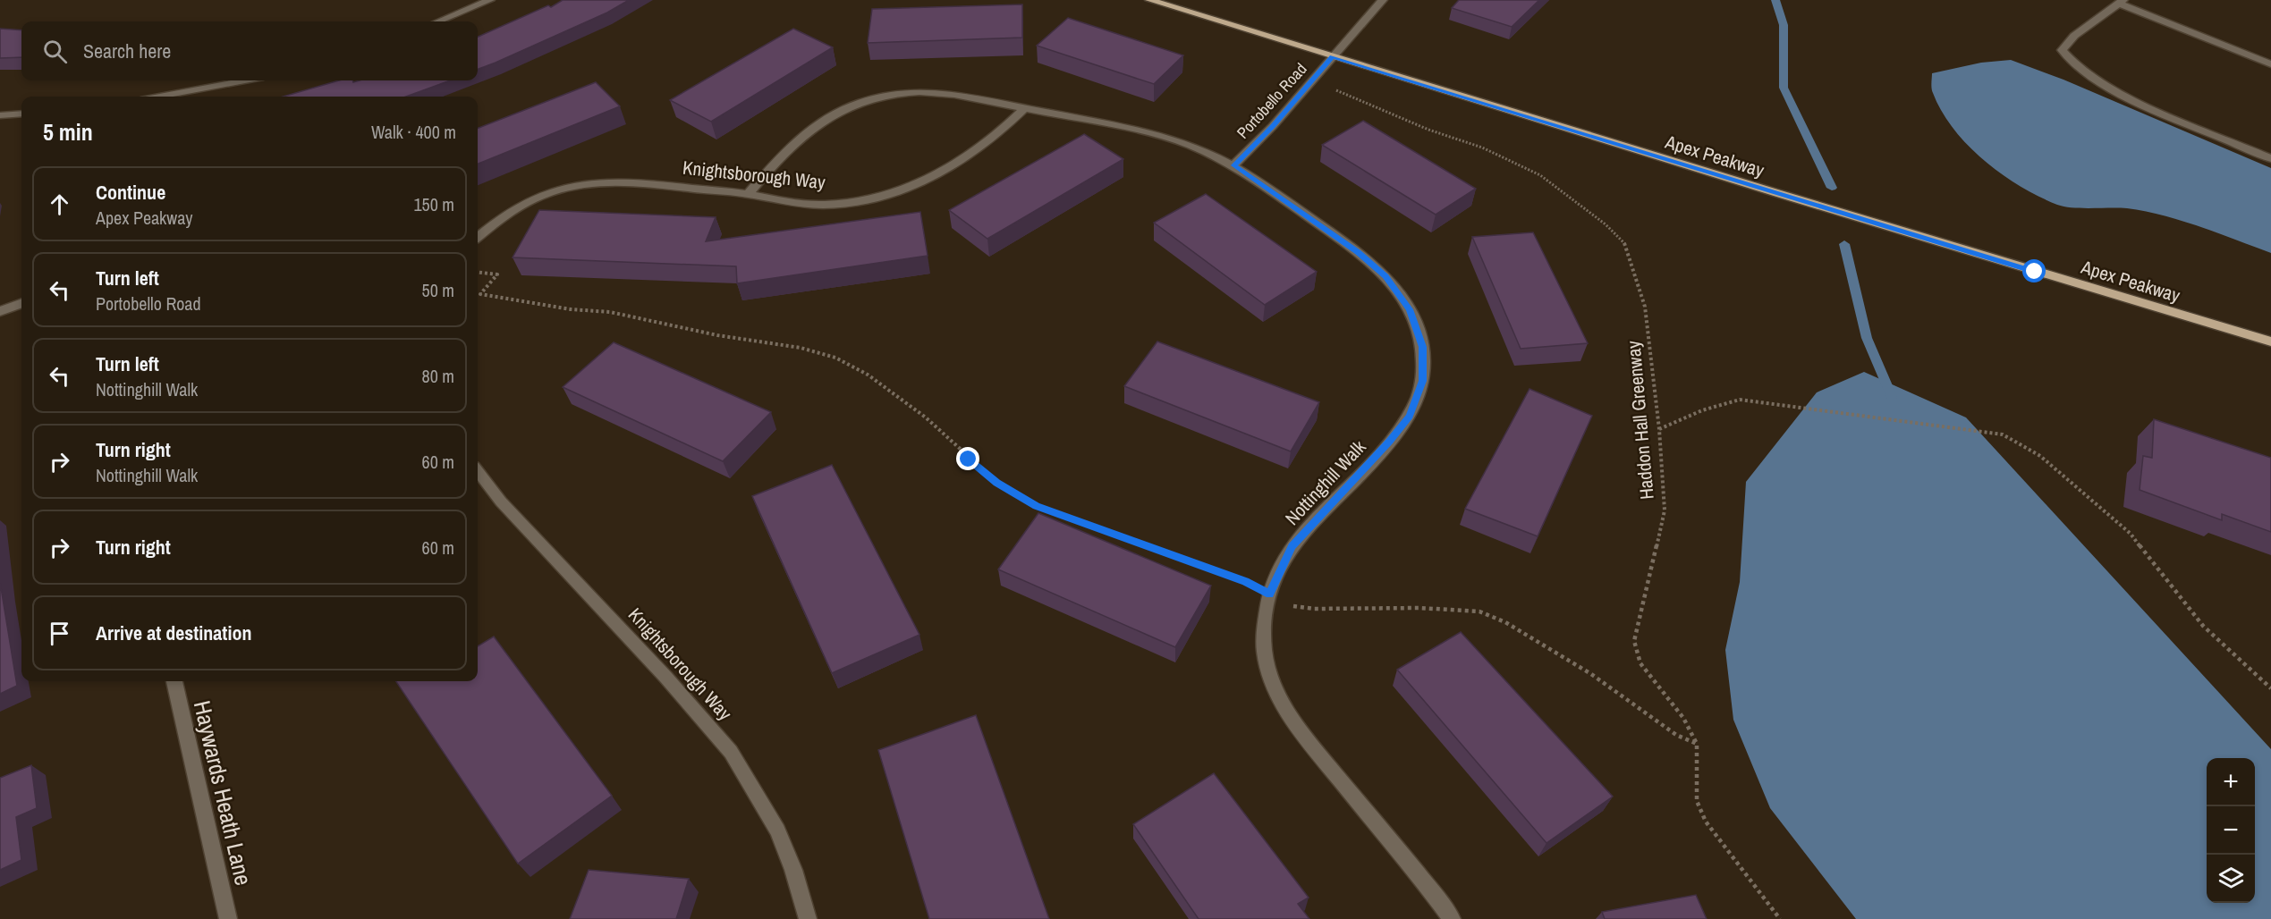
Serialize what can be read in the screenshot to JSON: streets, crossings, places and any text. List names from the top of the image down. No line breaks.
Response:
{"streets":{"main road":["Apex Peakway"],"street":["Portobello Road","Knightsborough Way","Nottinghill Walk","Haywards Heath Lane"],"path":["Haddon Hall Greenway"]},"crossings":[["Portobello Road","Apex Peakway"],["Portobello Road","Nottinghill Walk"]],"page":{"search":"Search here","heading":["5 min","Walk · 400 m"],"list":[["Continue","Apex Peakway","150 m"],["Turn left","Portobello Road","50 m"],["Turn left","Nottinghill Walk","80 m"],["Turn right","Nottinghill Walk","60 m"],["Turn right","60 m"],"Arrive at destination"],"map_buttons":["+","−"]}}
